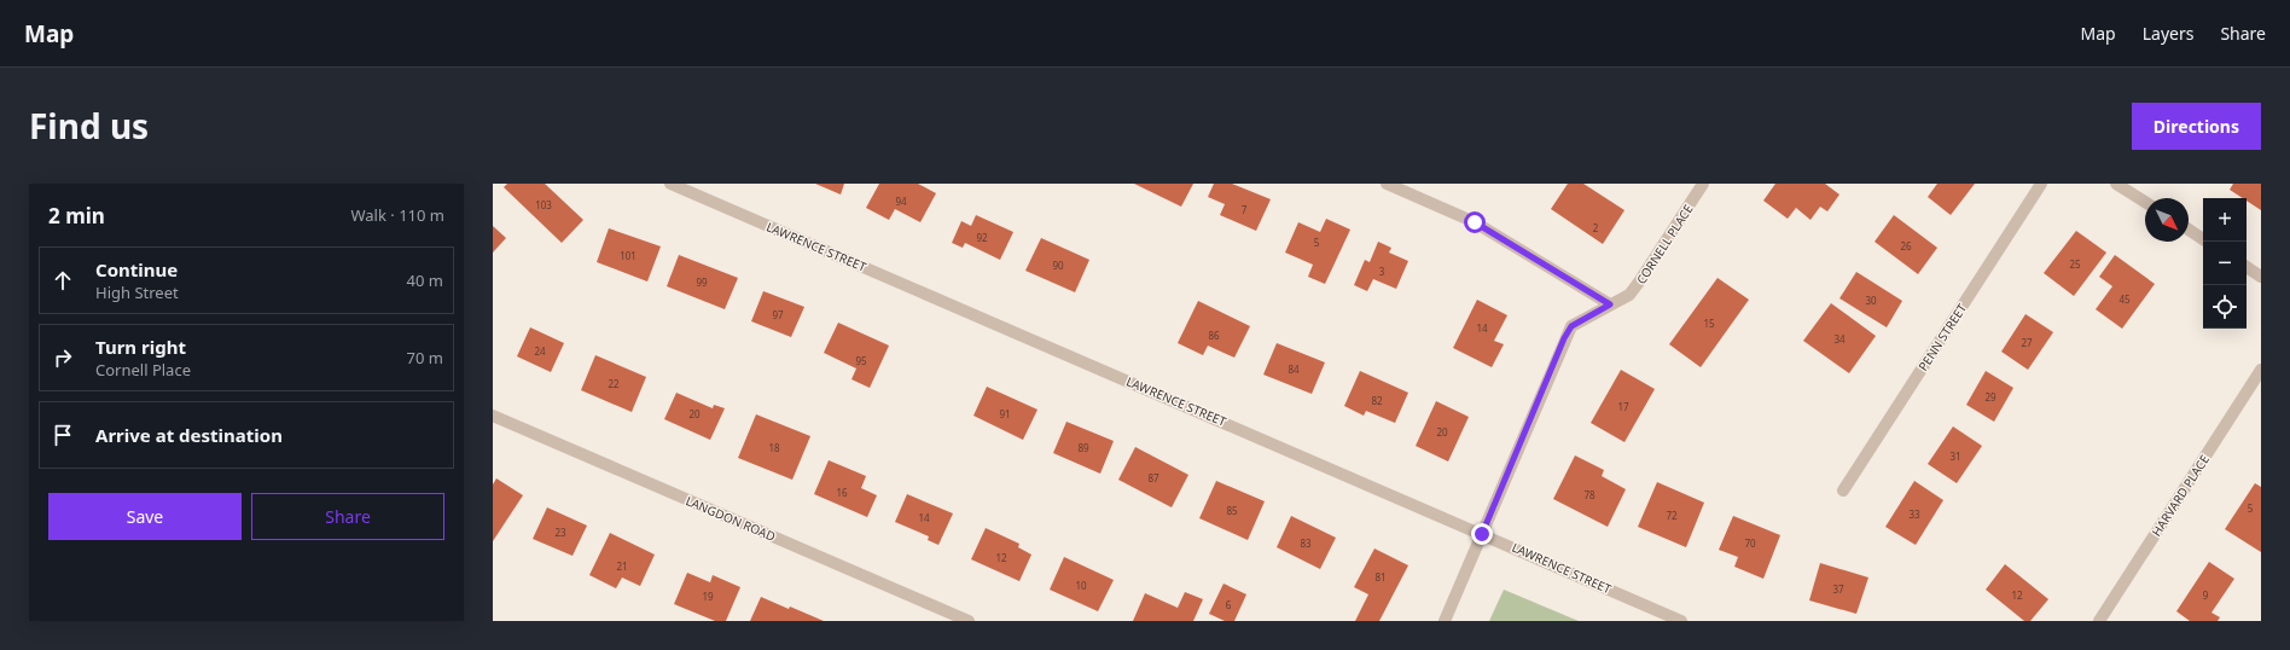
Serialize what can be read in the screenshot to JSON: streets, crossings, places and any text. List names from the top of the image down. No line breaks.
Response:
{"streets":{"street":["CORNELL PLACE","LAWRENCE STREET","PENN STREET","HARVARD PLACE","LANGDON ROAD"]},"crossings":[["CORNELL PLACE","LAWRENCE STREET"]],"house_numbers":["94","103","7","2","92","5","26","101","25","90","3","99","45","30","97","15","14","86","34","27","24","95","84","22","29","82","17","20","91","20","18","89","31","87","16","78","5","85","33","72","14","23","83","70","12","21","81","10","37","12","9","19","6"],"north":"bottom right","page":{"header":"Map","nav":["Map","Layers","Share"],"title":"Find us","buttons":["Directions",["Save","Share"]],"heading":["2 min","Walk · 110 m"],"map_buttons":["+","−"],"list":[["Continue","High Street","40 m"],["Turn right","Cornell Place","70 m"],"Arrive at destination"]}}
